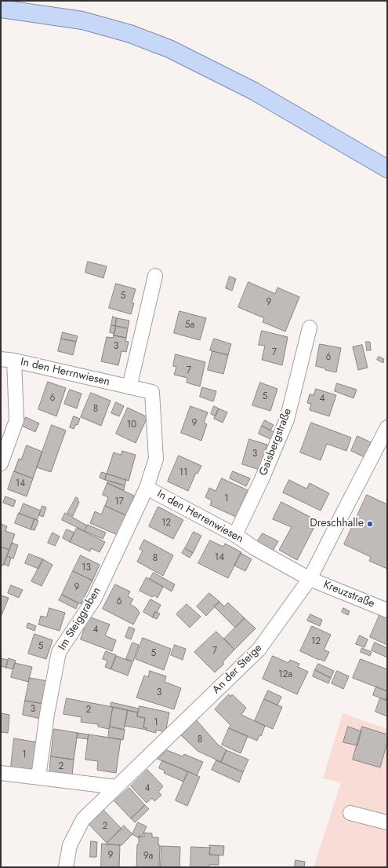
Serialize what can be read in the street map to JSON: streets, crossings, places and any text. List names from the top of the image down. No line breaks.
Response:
{"streets":{"street":["In den Herrnwiesen","Gaisbergstraße","In den Herrenwiesen","Kreuzstraße","Im Steiggraben","An der Steige"]},"crossings":[["In den Herrnwiesen","In den Herrenwiesen"],["Gaisbergstraße","In den Herrenwiesen"],["In den Herrenwiesen","Kreuzstraße"],["In den Herrenwiesen","Im Steiggraben"],["In den Herrenwiesen","An der Steige"],["Kreuzstraße","An der Steige"]],"places":["Dreschhalle"],"house_numbers":["5","9","5a","3","7","6","7","5","6","4","8","9","10","3","11","14","1","17","12","14","8","13","9","6","4","12","5","7","5","12a","3","3","2","1","8","1","2","4","2","9","9a"]}
